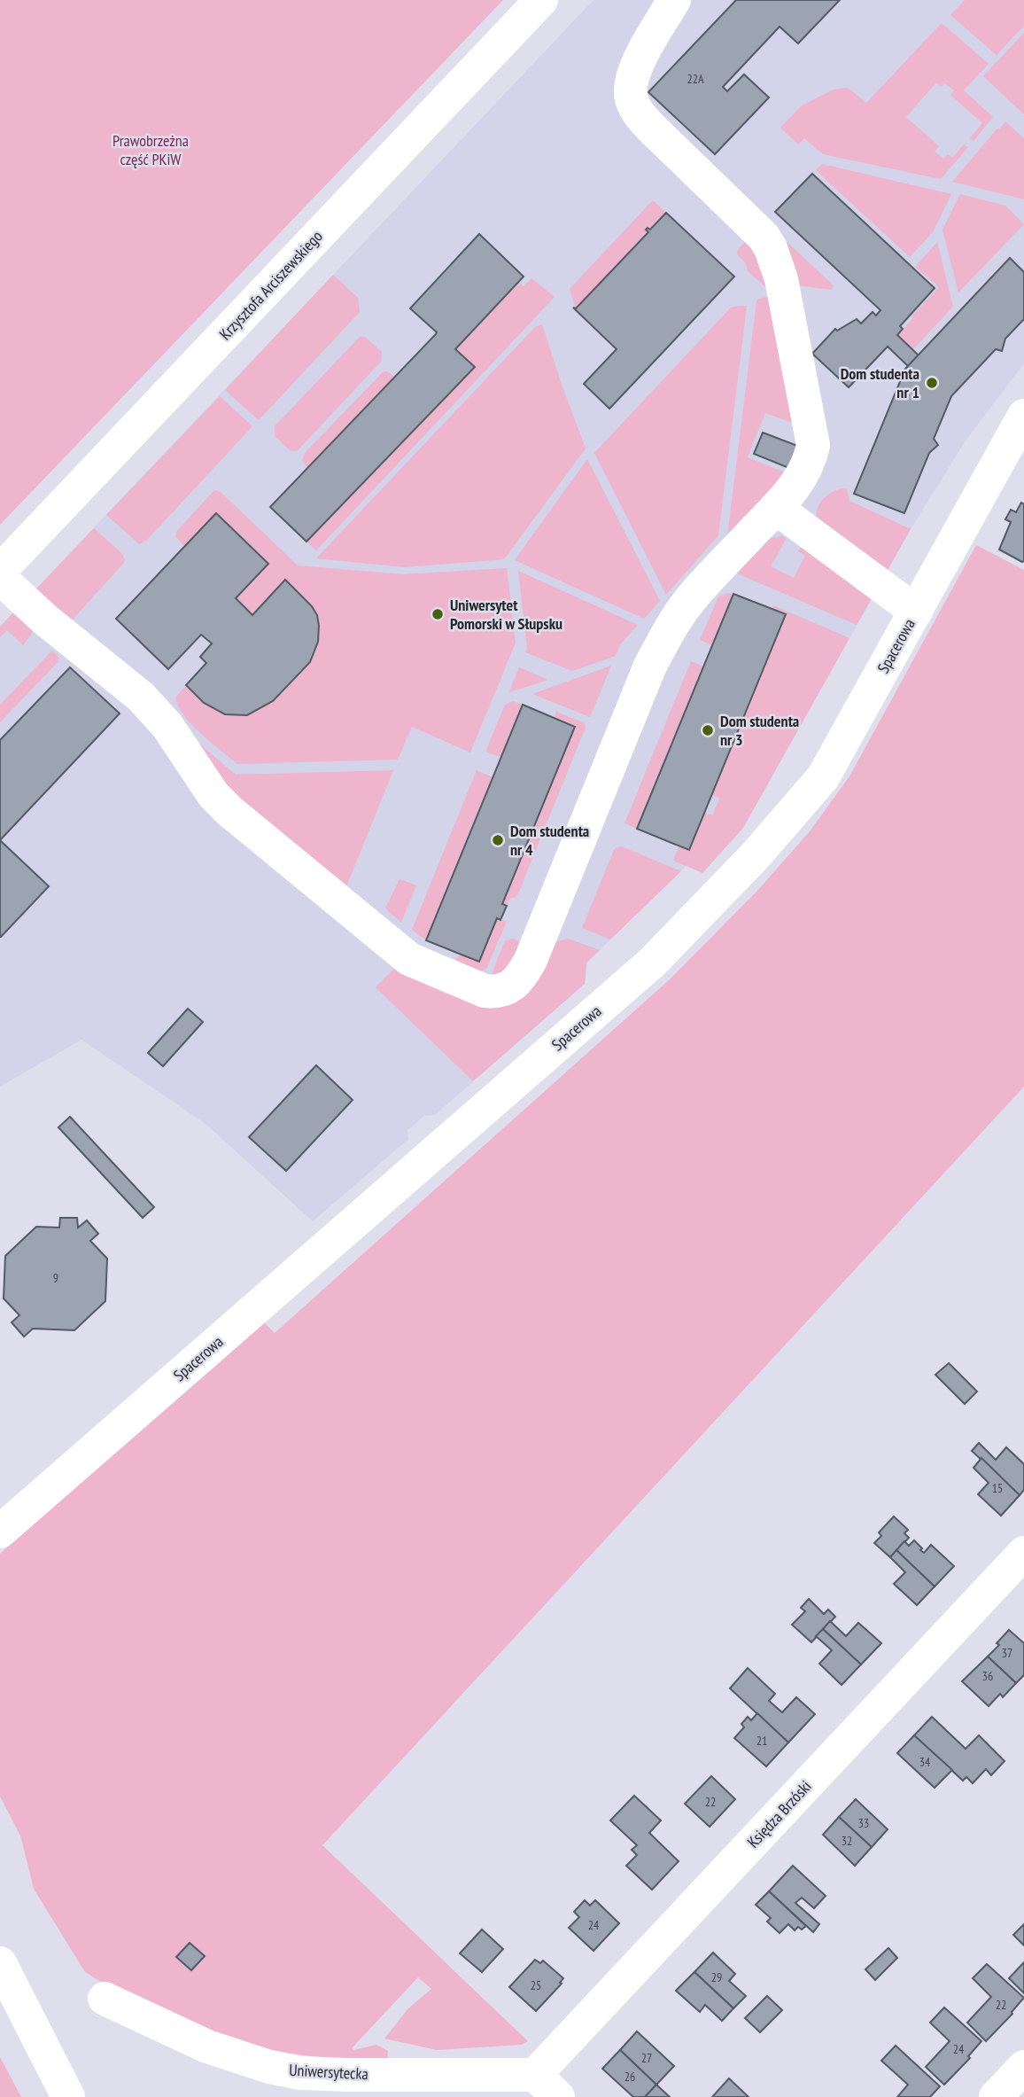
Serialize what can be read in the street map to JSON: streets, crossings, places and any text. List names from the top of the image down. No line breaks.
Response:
{"streets":{"street":["Krzysztofa Arciszewskiego","Spacerowa","Księdza Brzóski","Uniwersytecka"]},"crossings":[["Księdza Brzóski","Uniwersytecka"]],"parks":["Prawobrzeżna część PKiW"],"places":["Dom studenta nr 1","Uniwersytet Pomorski w Słupsku","Dom studenta nr 3","Dom studenta nr 4"],"house_numbers":["22A","9","15","37","36","21","34","22","33","32","24","29","25","22","24","27","26"]}
